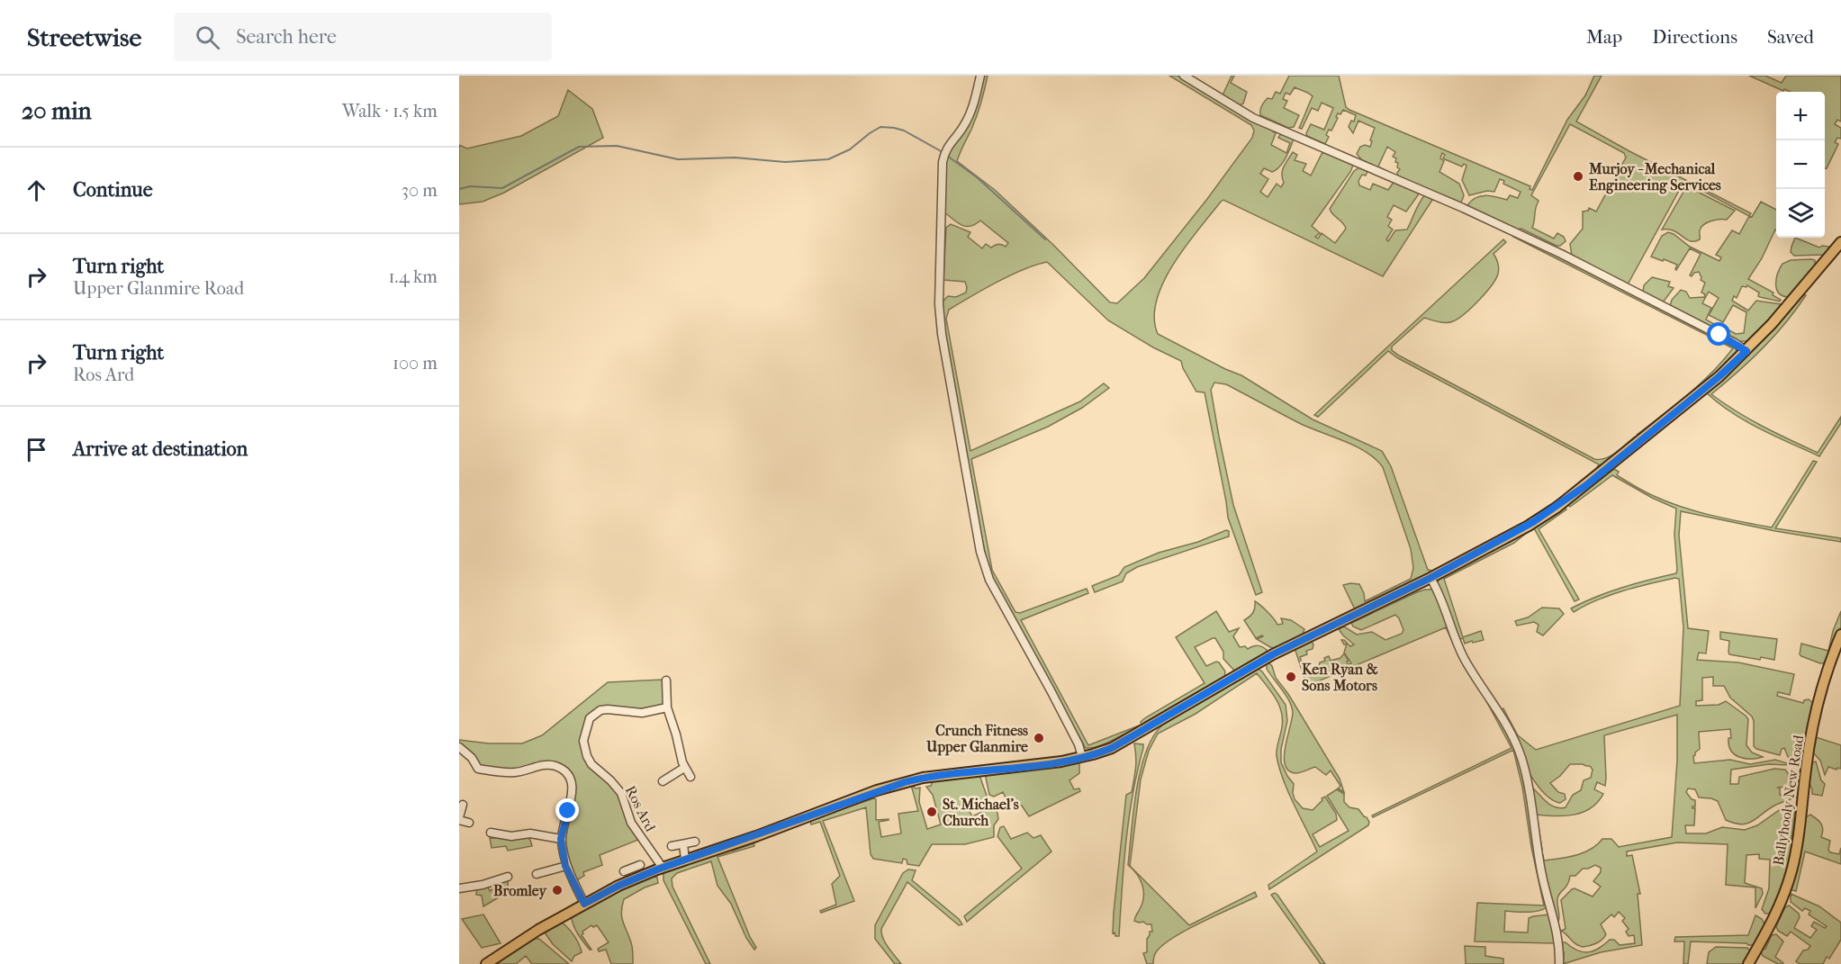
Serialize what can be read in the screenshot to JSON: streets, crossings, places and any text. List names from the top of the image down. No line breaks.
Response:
{"streets":{"main road":["Ballyhooly New Road"],"street":["Ros Ard"]},"places":["Murjoy - Mechanical Engineering Services","Ken Ryan & Sons Motors","Crunch Fitness Upper Glanmire","St. Michael's Church","Bromley"],"page":{"header":"Streetwise","search":"Search here","nav":["Map","Directions","Saved"],"heading":["20 min","Walk · 1.5 km"],"map_buttons":["+","−"],"list":[["Continue","30 m"],["Turn right","Upper Glanmire Road","1.4 km"],["Turn right","Ros Ard","100 m"],"Arrive at destination"]}}
